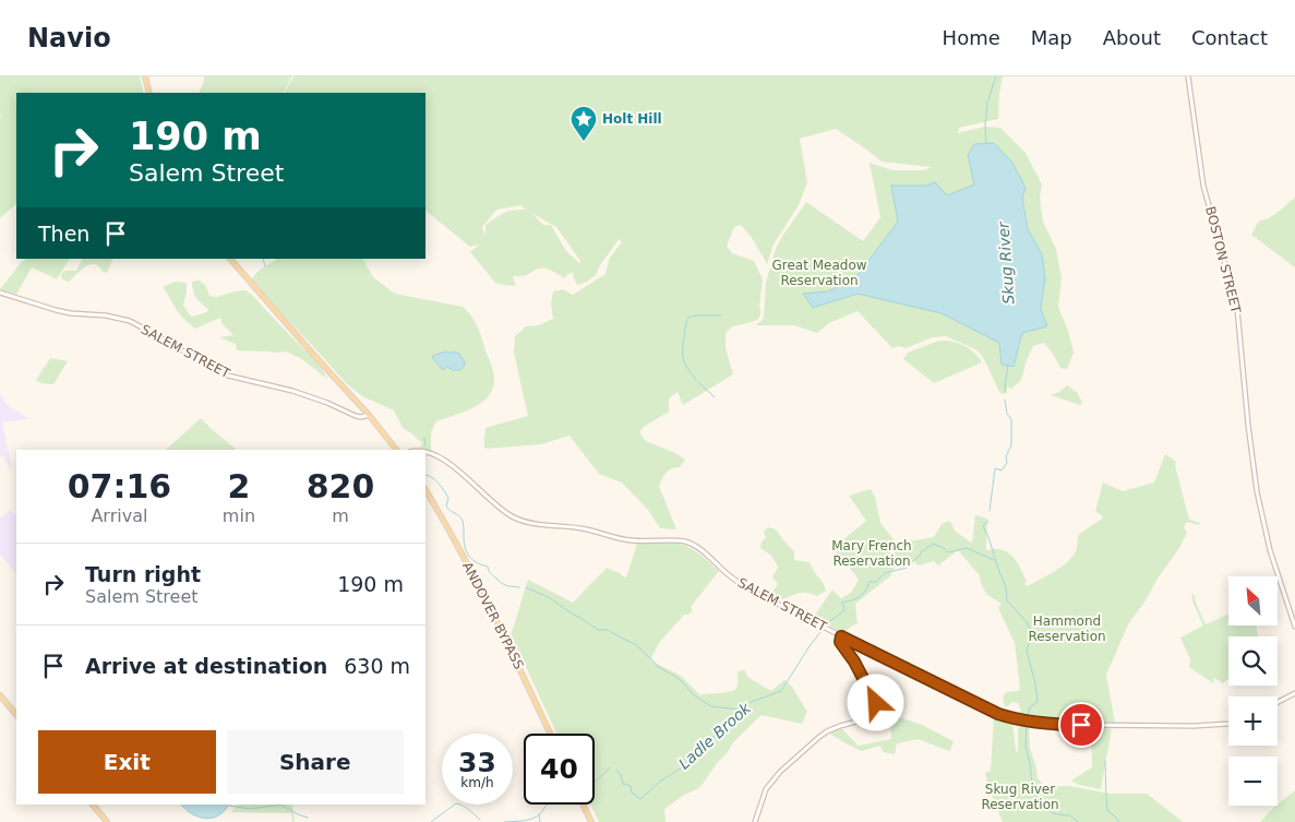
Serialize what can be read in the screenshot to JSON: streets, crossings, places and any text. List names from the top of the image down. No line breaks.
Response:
{"streets":{"main road":["ANDOVER BYPASS"],"street":["BOSTON STREET","SALEM STREET"]},"water":["Skug River","Ladle Brook"],"parks":["Great Meadow Reservation","Mary French Reservation","Hammond Reservation","Skug River Reservation"],"places":{"place":["Holt Hill"]},"north":"top left","page":{"header":"Navio","nav":["Home","Map","About","Contact"],"turn":["190 m","Salem Street"],"then":"Then","eta":["07:16","Arrival","2","min","820","m"],"list":[{"name":"Turn right","note":"Salem Street","value":"190 m"},{"name":"Arrive at destination","value":"630 m"}],"map_buttons":["+","−"],"buttons":["Exit","Share"],"speed":"33 km/h","limit":"40"}}
